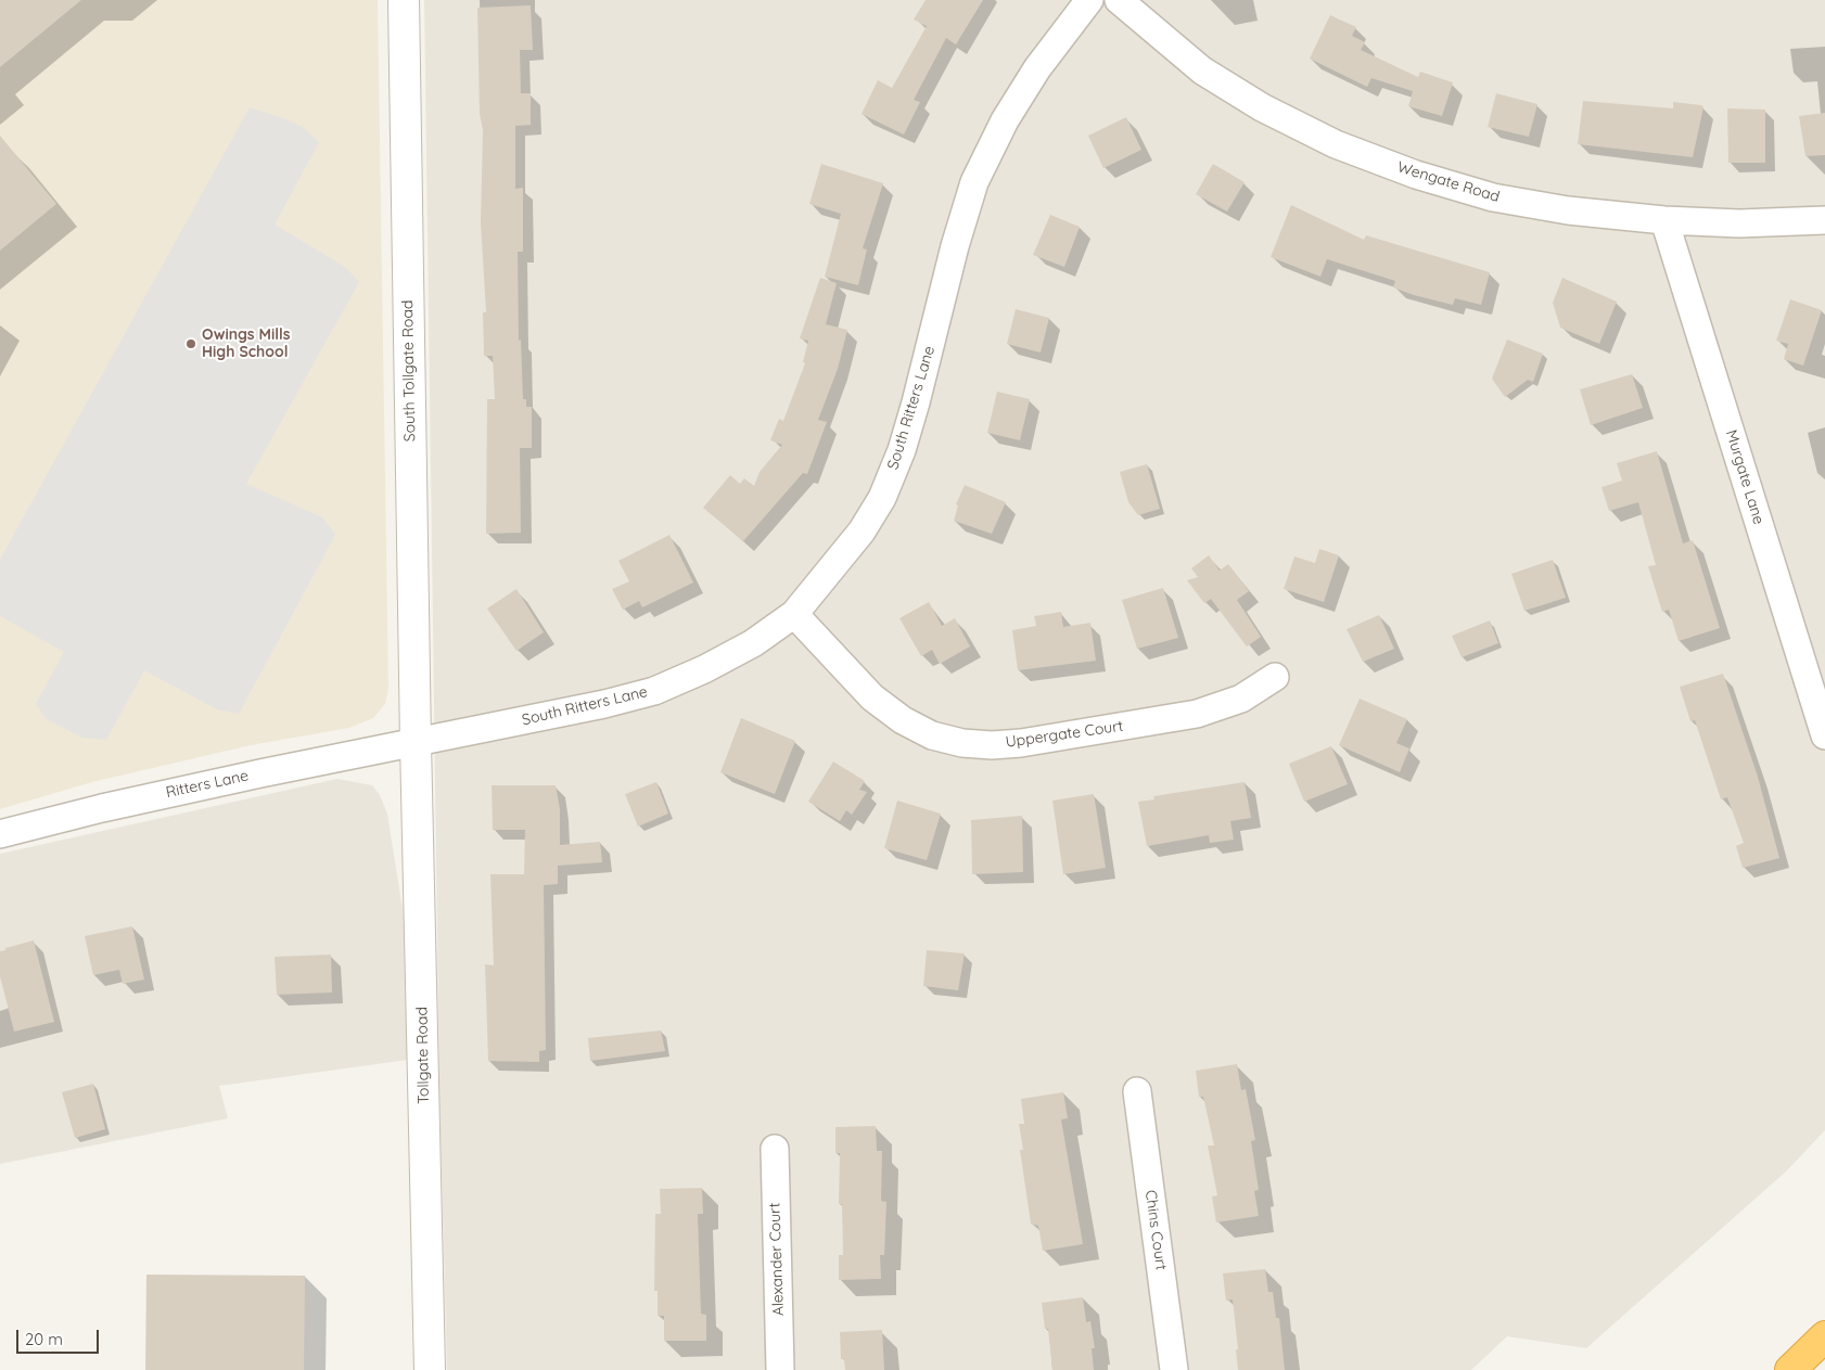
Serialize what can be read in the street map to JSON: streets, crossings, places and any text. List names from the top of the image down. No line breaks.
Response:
{"streets":{"street":["Wengate Road","South Tollgate Road","South Ritters Lane","Murgate Lane","Uppergate Court","Ritters Lane","Tollgate Road","Chins Court","Alexander Court"]},"crossings":[["Wengate Road","Murgate Lane"],["South Tollgate Road","South Ritters Lane"],["South Tollgate Road","Ritters Lane"],["South Tollgate Road","Tollgate Road"],["South Ritters Lane","Uppergate Court"],["South Ritters Lane","Ritters Lane"],["South Ritters Lane","Tollgate Road"],["Ritters Lane","Tollgate Road"]],"places":["Owings Mills High School"],"scale_bar":"20 m"}
